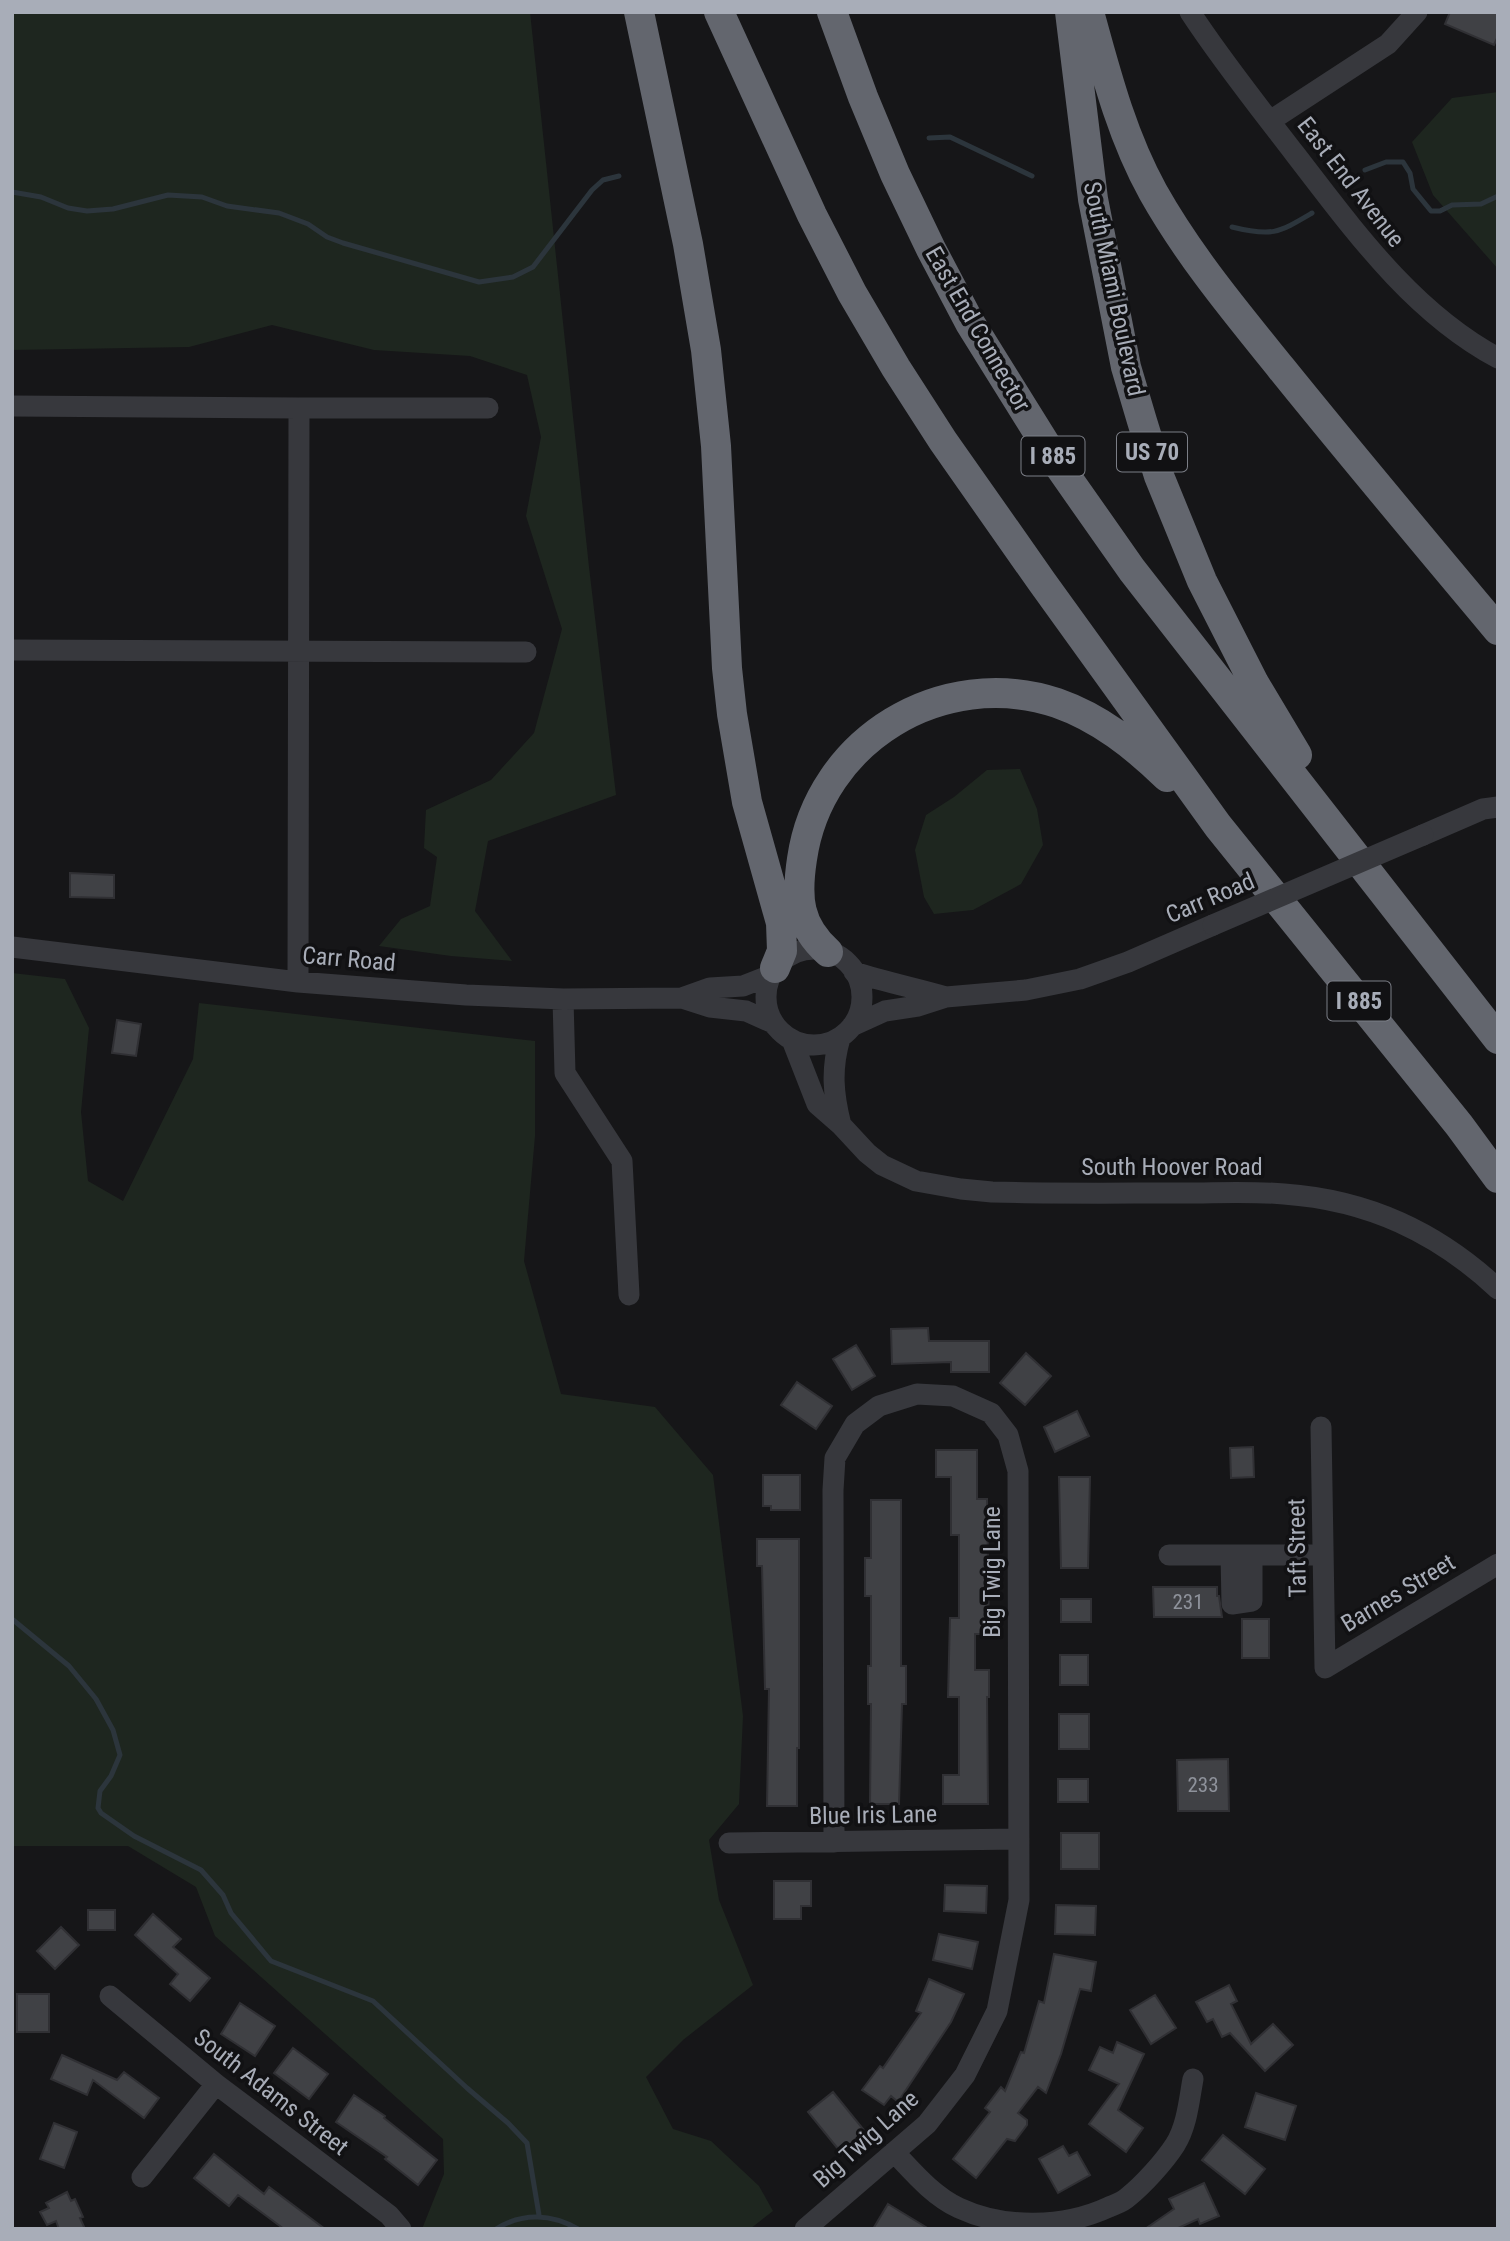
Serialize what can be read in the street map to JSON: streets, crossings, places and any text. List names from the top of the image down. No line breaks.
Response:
{"streets":{"highway":["South Miami Boulevard","East End Connector","US 70","I 885"],"street":["East End Avenue","Carr Road","South Hoover Road","Taft Street","Big Twig Lane","Barnes Street","Blue Iris Lane","South Adams Street"]},"crossings":[["South Miami Boulevard","East End Connector"],["South Miami Boulevard","I 885"],["East End Connector","I 885"],["Carr Road","South Hoover Road"],["Taft Street","Barnes Street"],["Big Twig Lane","Blue Iris Lane"]],"house_numbers":["231","233"]}
